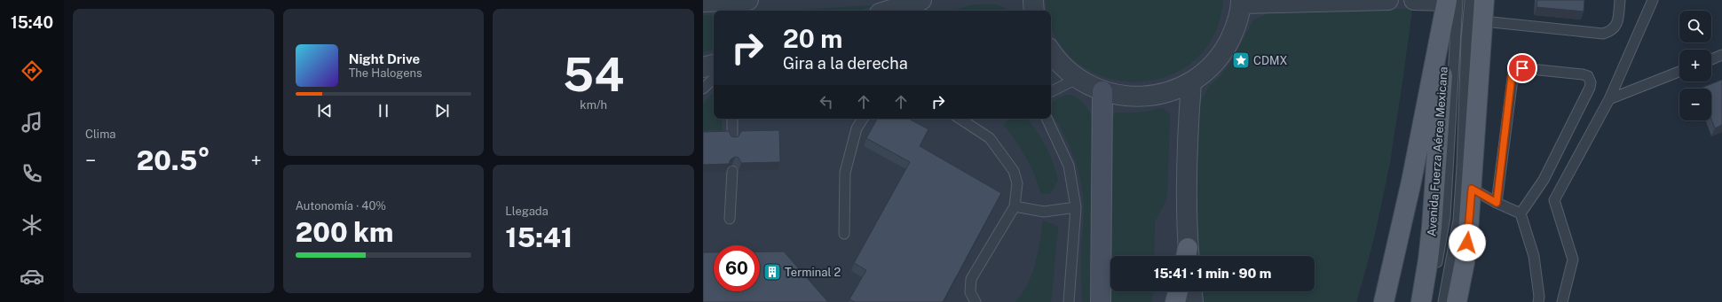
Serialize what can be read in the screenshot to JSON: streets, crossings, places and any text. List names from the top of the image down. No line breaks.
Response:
{"streets":{"main road":["Avenida Fuerza Aérea Mexicana"]},"places":{"place":["CDMX"],"building":["Terminal 2"]},"page":{"tabs":"15:40","tile":["Clima",["54","km/h"],["Autonomía · 40%","200 km"],["Llegada","15:41"]],"map_buttons":["+","−"],"turn":["20 m","Gira a la derecha"],"song":["Night Drive","The Halogens"],"heat":["−","20.5°","+"],"limit":"60","trip":"15:41 · 1 min · 90 m"}}
